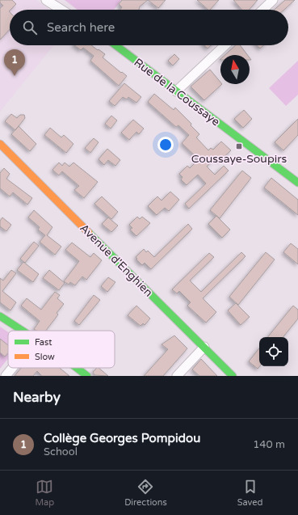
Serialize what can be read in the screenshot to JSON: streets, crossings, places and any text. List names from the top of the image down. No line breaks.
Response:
{"streets":{"street":["Rue de la Coussaye","Avenue d'Enghien"]},"places":{"transit":["Coussaye-Soupirs"]},"legend":["Fast","Slow"],"north":"top","page":{"search":"Search here","pins":"1","heading":"Nearby","list":[{"mark":"1","name":"Collège Georges Pompidou","note":"School","value":"140 m"}],"nav":["Map","Directions","Saved"]}}
